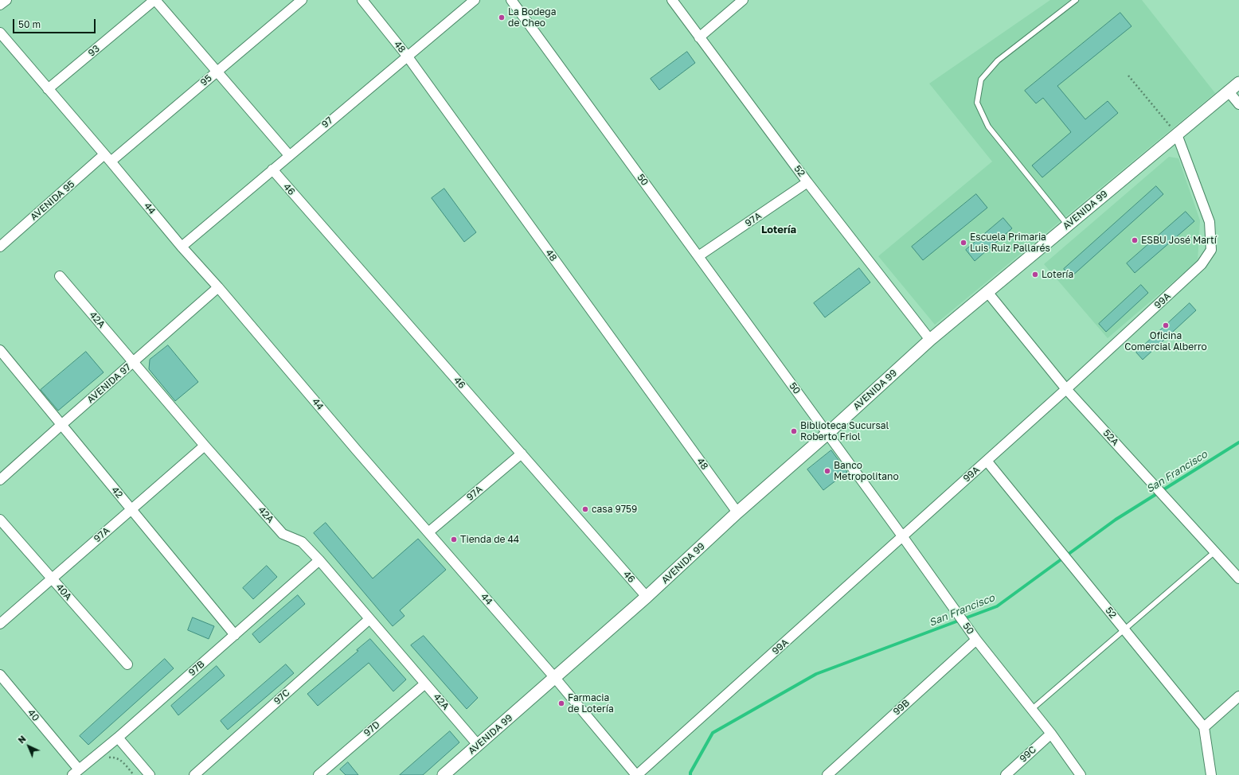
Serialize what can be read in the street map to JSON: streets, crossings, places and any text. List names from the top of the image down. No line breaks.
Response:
{"streets":{"street":["48","93","95","97","52","50","46","AVENIDA 95","44","AVENIDA 99","97A","99A","42A","AVENIDA 97","52A","42","40A","97B","97C","99B","40","97D","99C"]},"crossings":[["48","97"],["48","AVENIDA 99"],["93","44"],["95","AVENIDA 95"],["95","44"],["97","46"],["97","44"],["52","AVENIDA 99"],["52","97A"],["52","99A"],["50","AVENIDA 99"],["50","97A"],["50","99A"],["50","99B"],["50","99C"],["46","AVENIDA 99"],["46","97A"],["AVENIDA 95","44"],["44","AVENIDA 99"],["44","97A"],["44","99A"],["44","AVENIDA 97"],["AVENIDA 99","99A"],["AVENIDA 99","42A"],["AVENIDA 99","52A"],["97A","42A"],["97A","42"],["97A","40A"],["99A","52A"],["42A","AVENIDA 97"],["42A","97B"],["42A","97C"],["42A","97D"],["AVENIDA 97","42"],["42","97B"],["97B","40"]],"districts":["Lotería"],"water":["San Francisco"],"places":["La Bodega de Cheo","ESBU José Martí","Escuela Primaria Luis Ruiz Pallarés","Lotería","Oficina Comercial Alberro","Biblioteca Sucursal Roberto Friol","Banco Metropolitano","casa 9759","Tienda de 44","Farmacia de Lotería"],"scale_bar":"50 m","north":"top left"}
